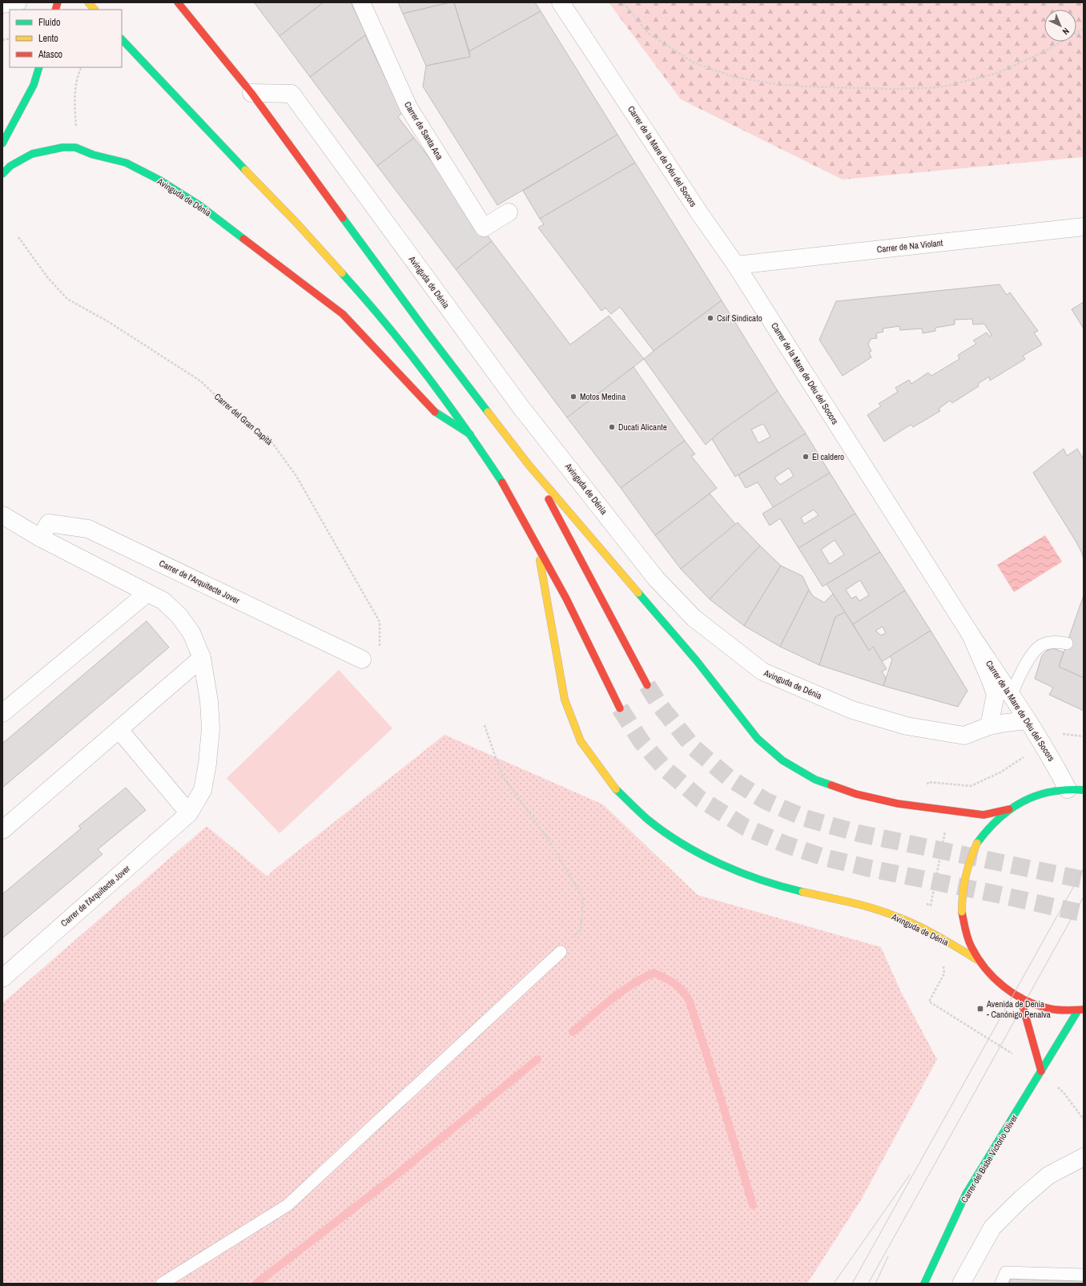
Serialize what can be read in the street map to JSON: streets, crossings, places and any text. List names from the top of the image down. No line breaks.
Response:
{"streets":{"main road":["Avinguda de Dénia","Carrer del Bisbe Victorio Oliver"],"street":["Carrer de Santa Ana","Carrer de la Mare de Déu del Socors","Carrer de Na Violant","Carrer de l'Arquitecte Jover"],"path":["Carrer del Gran Capità"]},"crossings":[["Carrer de la Mare de Déu del Socors","Avinguda de Dénia"],["Carrer de la Mare de Déu del Socors","Carrer de Na Violant"],["Carrer del Gran Capità","Carrer de l'Arquitecte Jover"]],"places":{"other":["Csif Sindicato","Motos Medina","Ducati Alicante","El caldero"],"transit":["Avenida de Denia - Canónigo Penalva"]},"legend":["Fluido","Lento","Atasco"],"north":"bottom right"}
